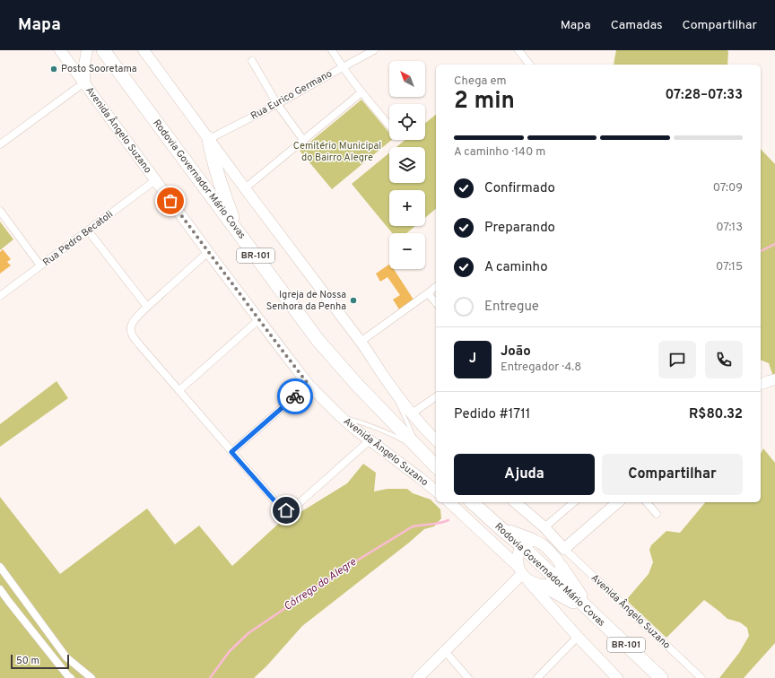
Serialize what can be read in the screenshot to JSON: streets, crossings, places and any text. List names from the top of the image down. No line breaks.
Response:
{"streets":{"highway":["Rodovia Governador Mário Covas","BR-101"],"main road":["Avenida Ângelo Suzano"],"street":["Rua Eurico Germano","Rua Pedro Becatoli"]},"crossings":[["Avenida Ângelo Suzano","Rua Pedro Becatoli"]],"water":["Córrego do Alegre"],"parks":["Cemitério Municipal do Bairro Alegre"],"places":["Posto Sooretama","Igreja de Nossa Senhora da Penha"],"scale_bar":"50 m","north":"top left","page":{"header":"Mapa","nav":["Mapa","Camadas","Compartilhar"],"map_buttons":["+","−"],"heading":["2 min","Chega em","07:28–07:33"],"panel":["João","Entregador · 4.8","Pedido #1711","R$80.32"],"bar":"A caminho · 140 m","list":[["Confirmado","07:09"],["Preparando","07:13"],["A caminho","07:15"],"Entregue"],"round":"J","buttons":["Ajuda","Compartilhar"],"scale":"50 m"}}
